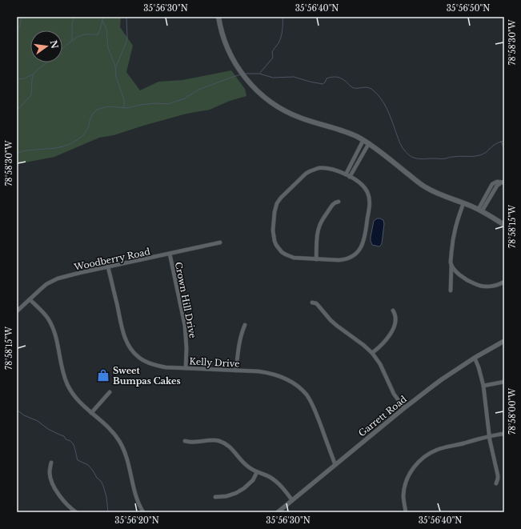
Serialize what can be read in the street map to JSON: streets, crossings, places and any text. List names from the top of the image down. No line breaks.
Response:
{"streets":{"street":["Woodberry Road","Crown Hill Drive","Kelly Drive","Garrett Road"]},"crossings":[["Woodberry Road","Crown Hill Drive"],["Woodberry Road","Kelly Drive"],["Crown Hill Drive","Kelly Drive"],["Kelly Drive","Garrett Road"]],"places":{"shop":["Sweet Bumpas Cakes"]},"north":"right","coordinates":["35°56'30\"N","35°56'40\"N","35°56'50\"N","78°58'30\"W","78°58'15\"W","78°58'00\"W","35°56'20\"N"]}
